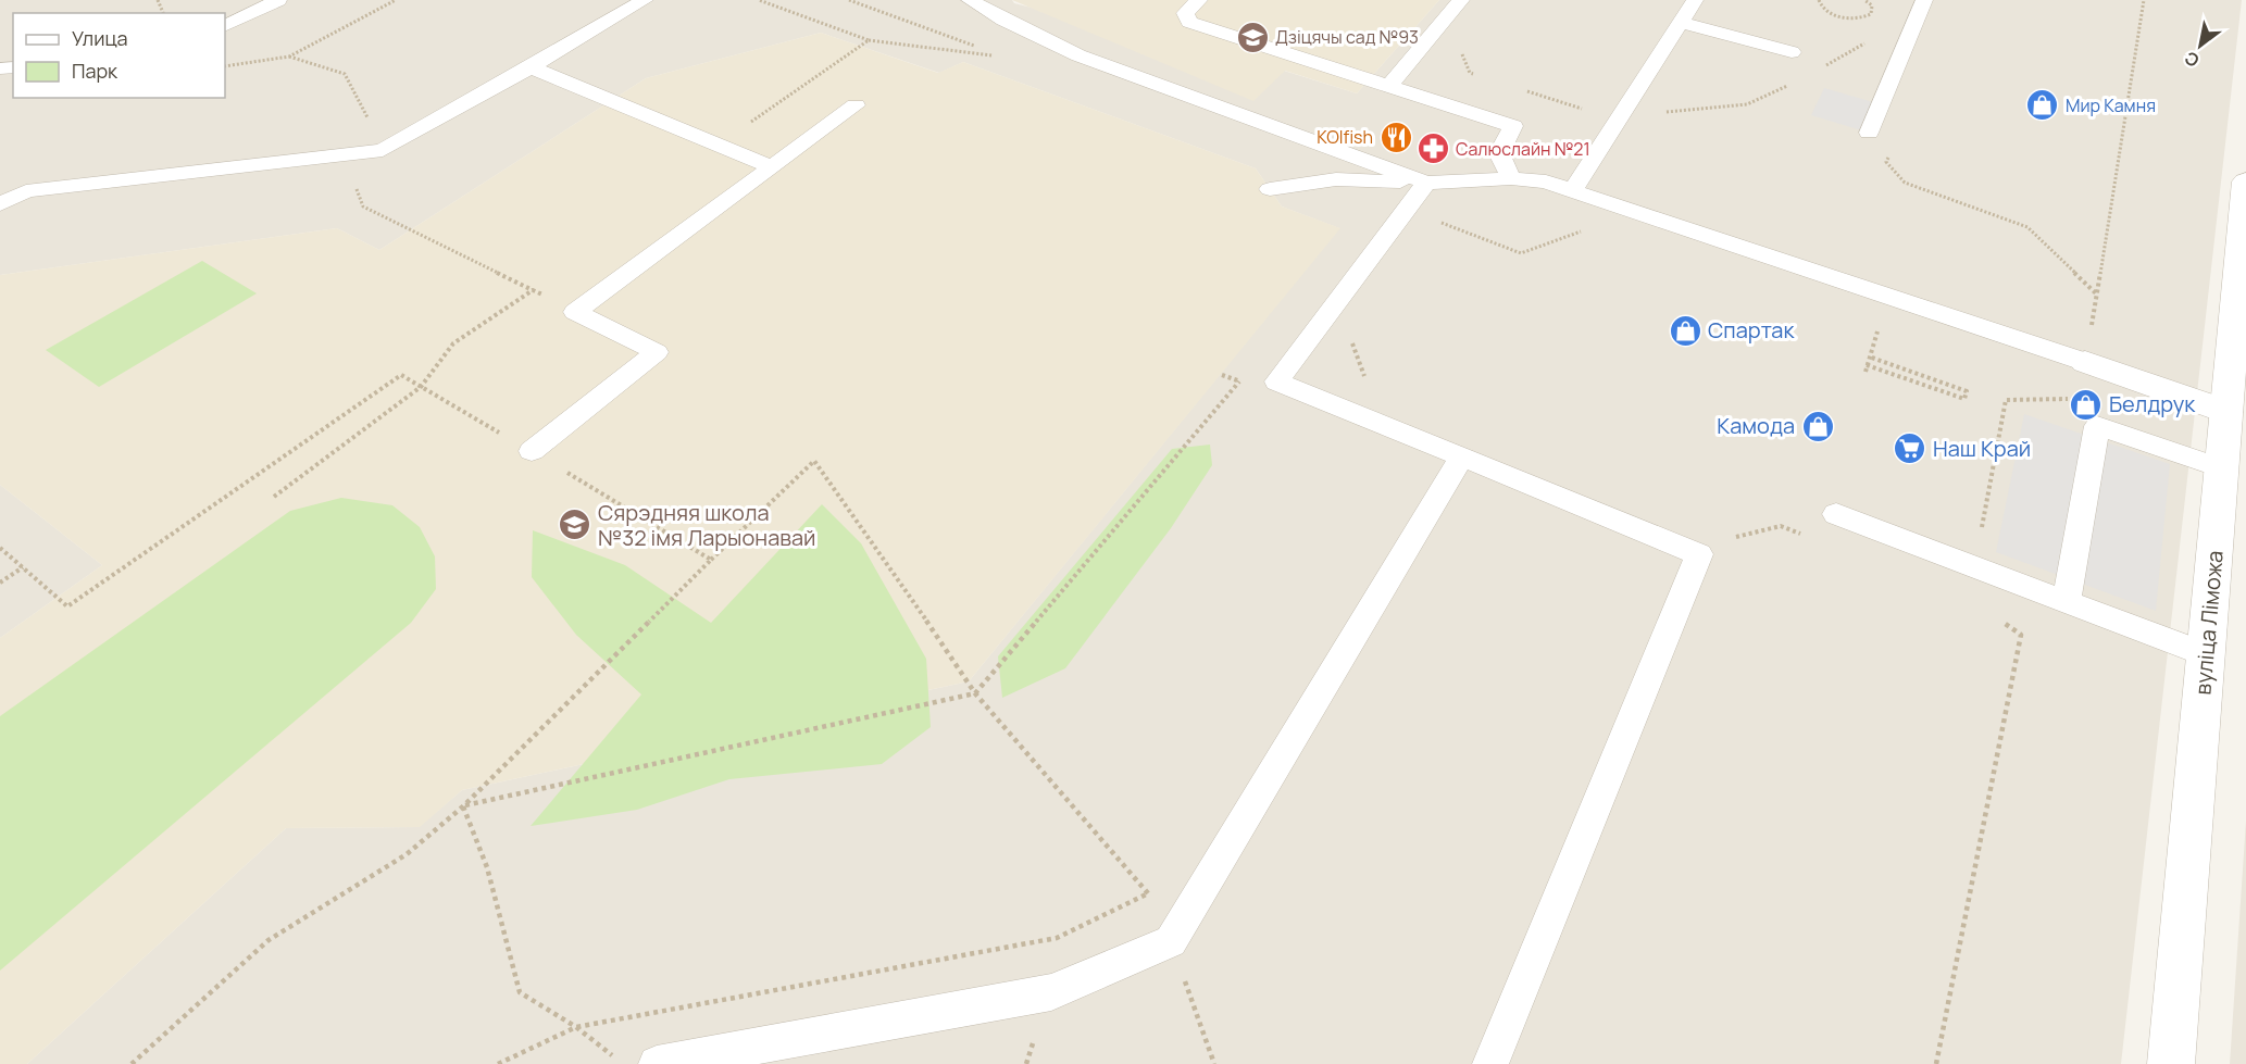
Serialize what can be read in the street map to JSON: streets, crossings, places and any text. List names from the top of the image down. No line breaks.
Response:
{"streets":{"street":["вуліца Ліможа"]},"places":{"school or university":["Дзіцячы сад №93","Сярэдняя школа №32 імя Ларыонавай"],"shop":["Мир Камня","Спартак","Белдрук","Камода"],"restaurant":["KOIfish"],"pharmacy":["Салюслайн №21"],"supermarket":["Наш Край"]},"legend":["Улица","Парк"],"north":"bottom left"}
